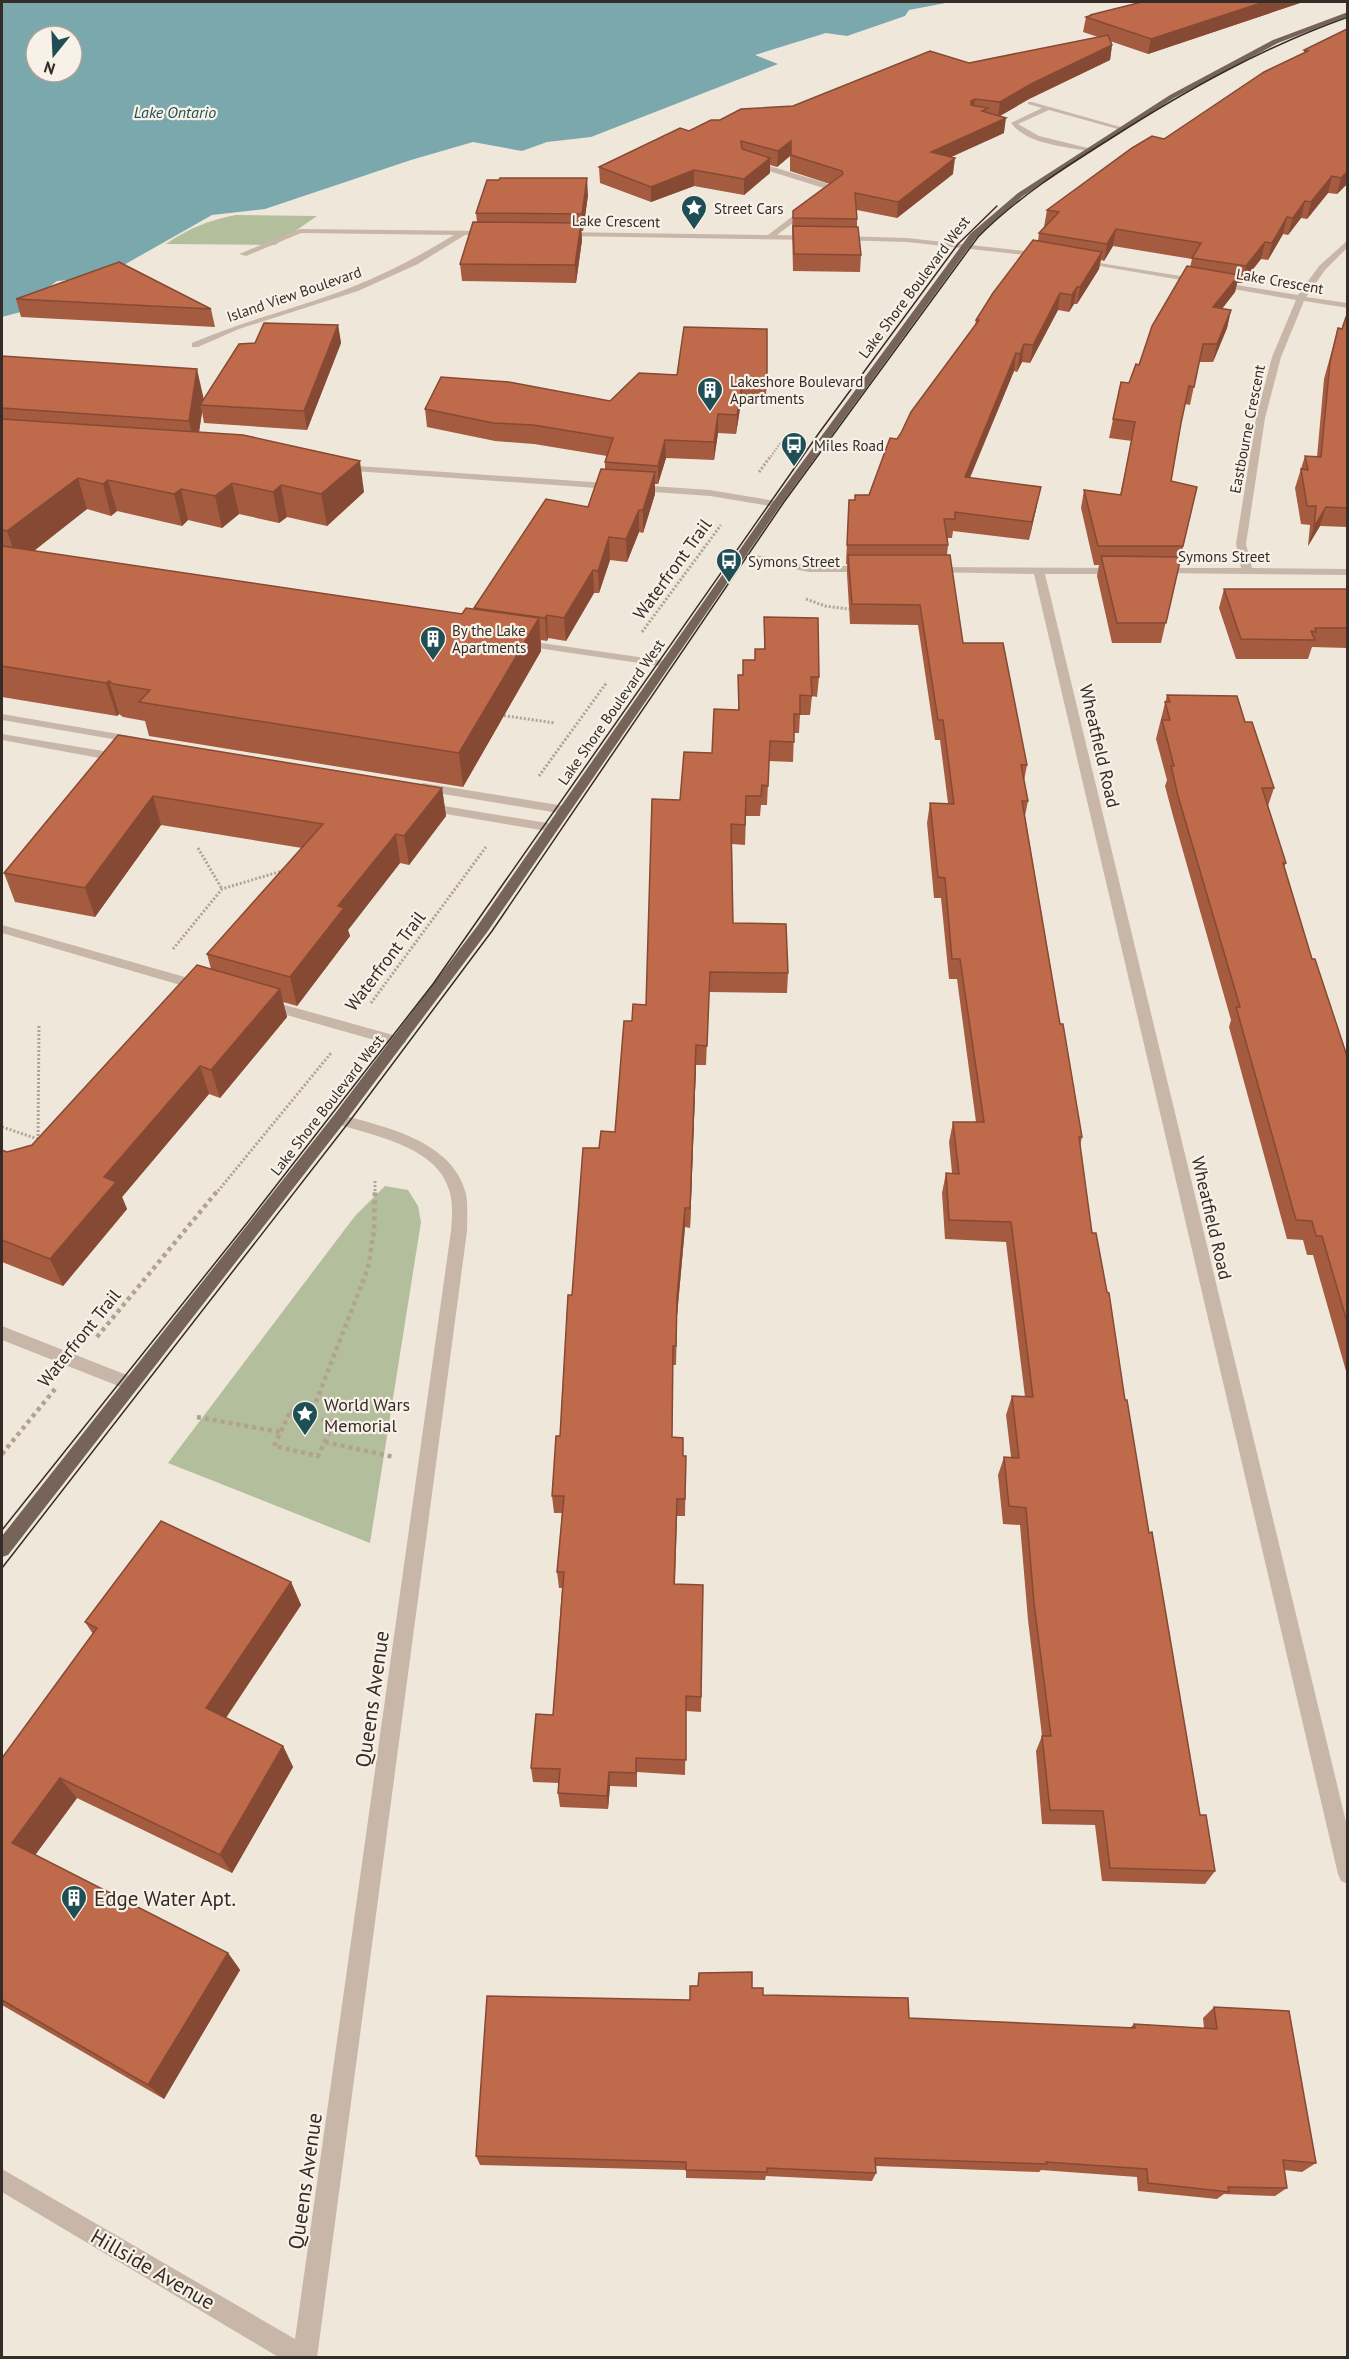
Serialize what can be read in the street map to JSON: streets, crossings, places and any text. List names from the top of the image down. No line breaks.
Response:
{"streets":{"main road":["Lake Shore Boulevard West"],"street":["Lake Crescent","Island View Boulevard","Eastbourne Crescent","Symons Street","Wheatfield Road","Queens Avenue","Hillside Avenue"],"path":["Waterfront Trail"]},"crossings":[["Lake Crescent","Eastbourne Crescent"],["Lake Shore Boulevard West","Queens Avenue"],["Eastbourne Crescent","Symons Street"],["Symons Street","Wheatfield Road"],["Queens Avenue","Hillside Avenue"]],"water":["Lake Ontario"],"places":{"place":["Street Cars","World Wars Memorial"],"building":["Lakeshore Boulevard Apartments","By the Lake Apartments","Edge Water Apt."],"bus stop":["Miles Road","Symons Street"]},"north":"bottom"}
